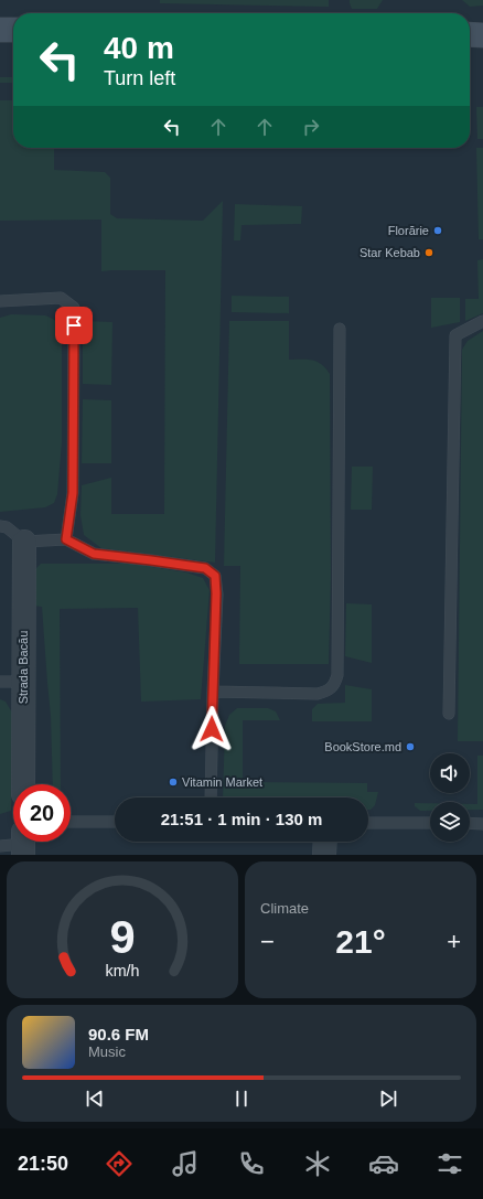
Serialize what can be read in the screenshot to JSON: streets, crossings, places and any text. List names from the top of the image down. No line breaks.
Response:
{"streets":{"street":["Strada Bacău"]},"places":["Florărie","Star Kebab","BookStore.md","Vitamin Market"],"page":{"turn":["40 m","Turn left"],"limit":"20","trip":"21:51 · 1 min · 130 m","tile":"Climate","heat":["−","21°","+"],"song":["90.6 FM","Music"],"tabs":"21:50","gauge":["9","km/h"]}}
